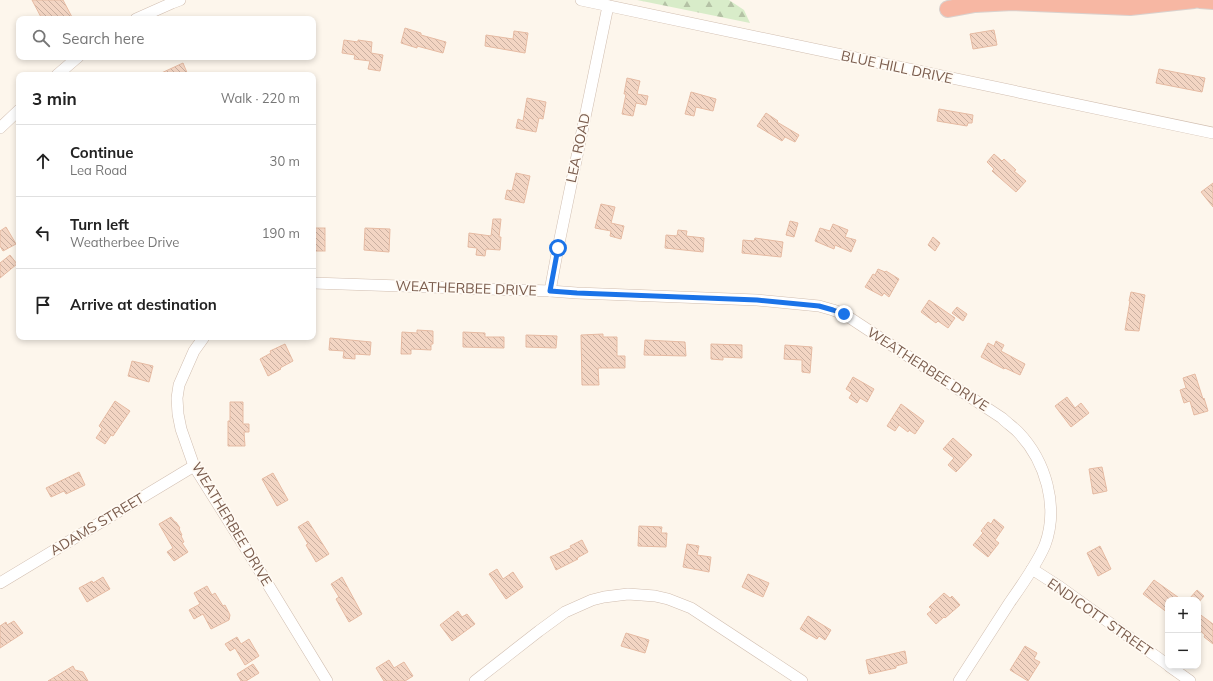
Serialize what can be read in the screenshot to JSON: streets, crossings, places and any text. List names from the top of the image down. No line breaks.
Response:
{"streets":{"street":["BLUE HILL DRIVE","LEA ROAD","WEATHERBEE DRIVE","ADAMS STREET","ENDICOTT STREET"]},"crossings":[["BLUE HILL DRIVE","LEA ROAD"],["LEA ROAD","WEATHERBEE DRIVE"],["WEATHERBEE DRIVE","ADAMS STREET"],["WEATHERBEE DRIVE","ENDICOTT STREET"]],"page":{"search":"Search here","heading":["3 min","Walk · 220 m"],"list":[["Continue","Lea Road","30 m"],["Turn left","Weatherbee Drive","190 m"],"Arrive at destination"],"map_buttons":["+","−"]}}
